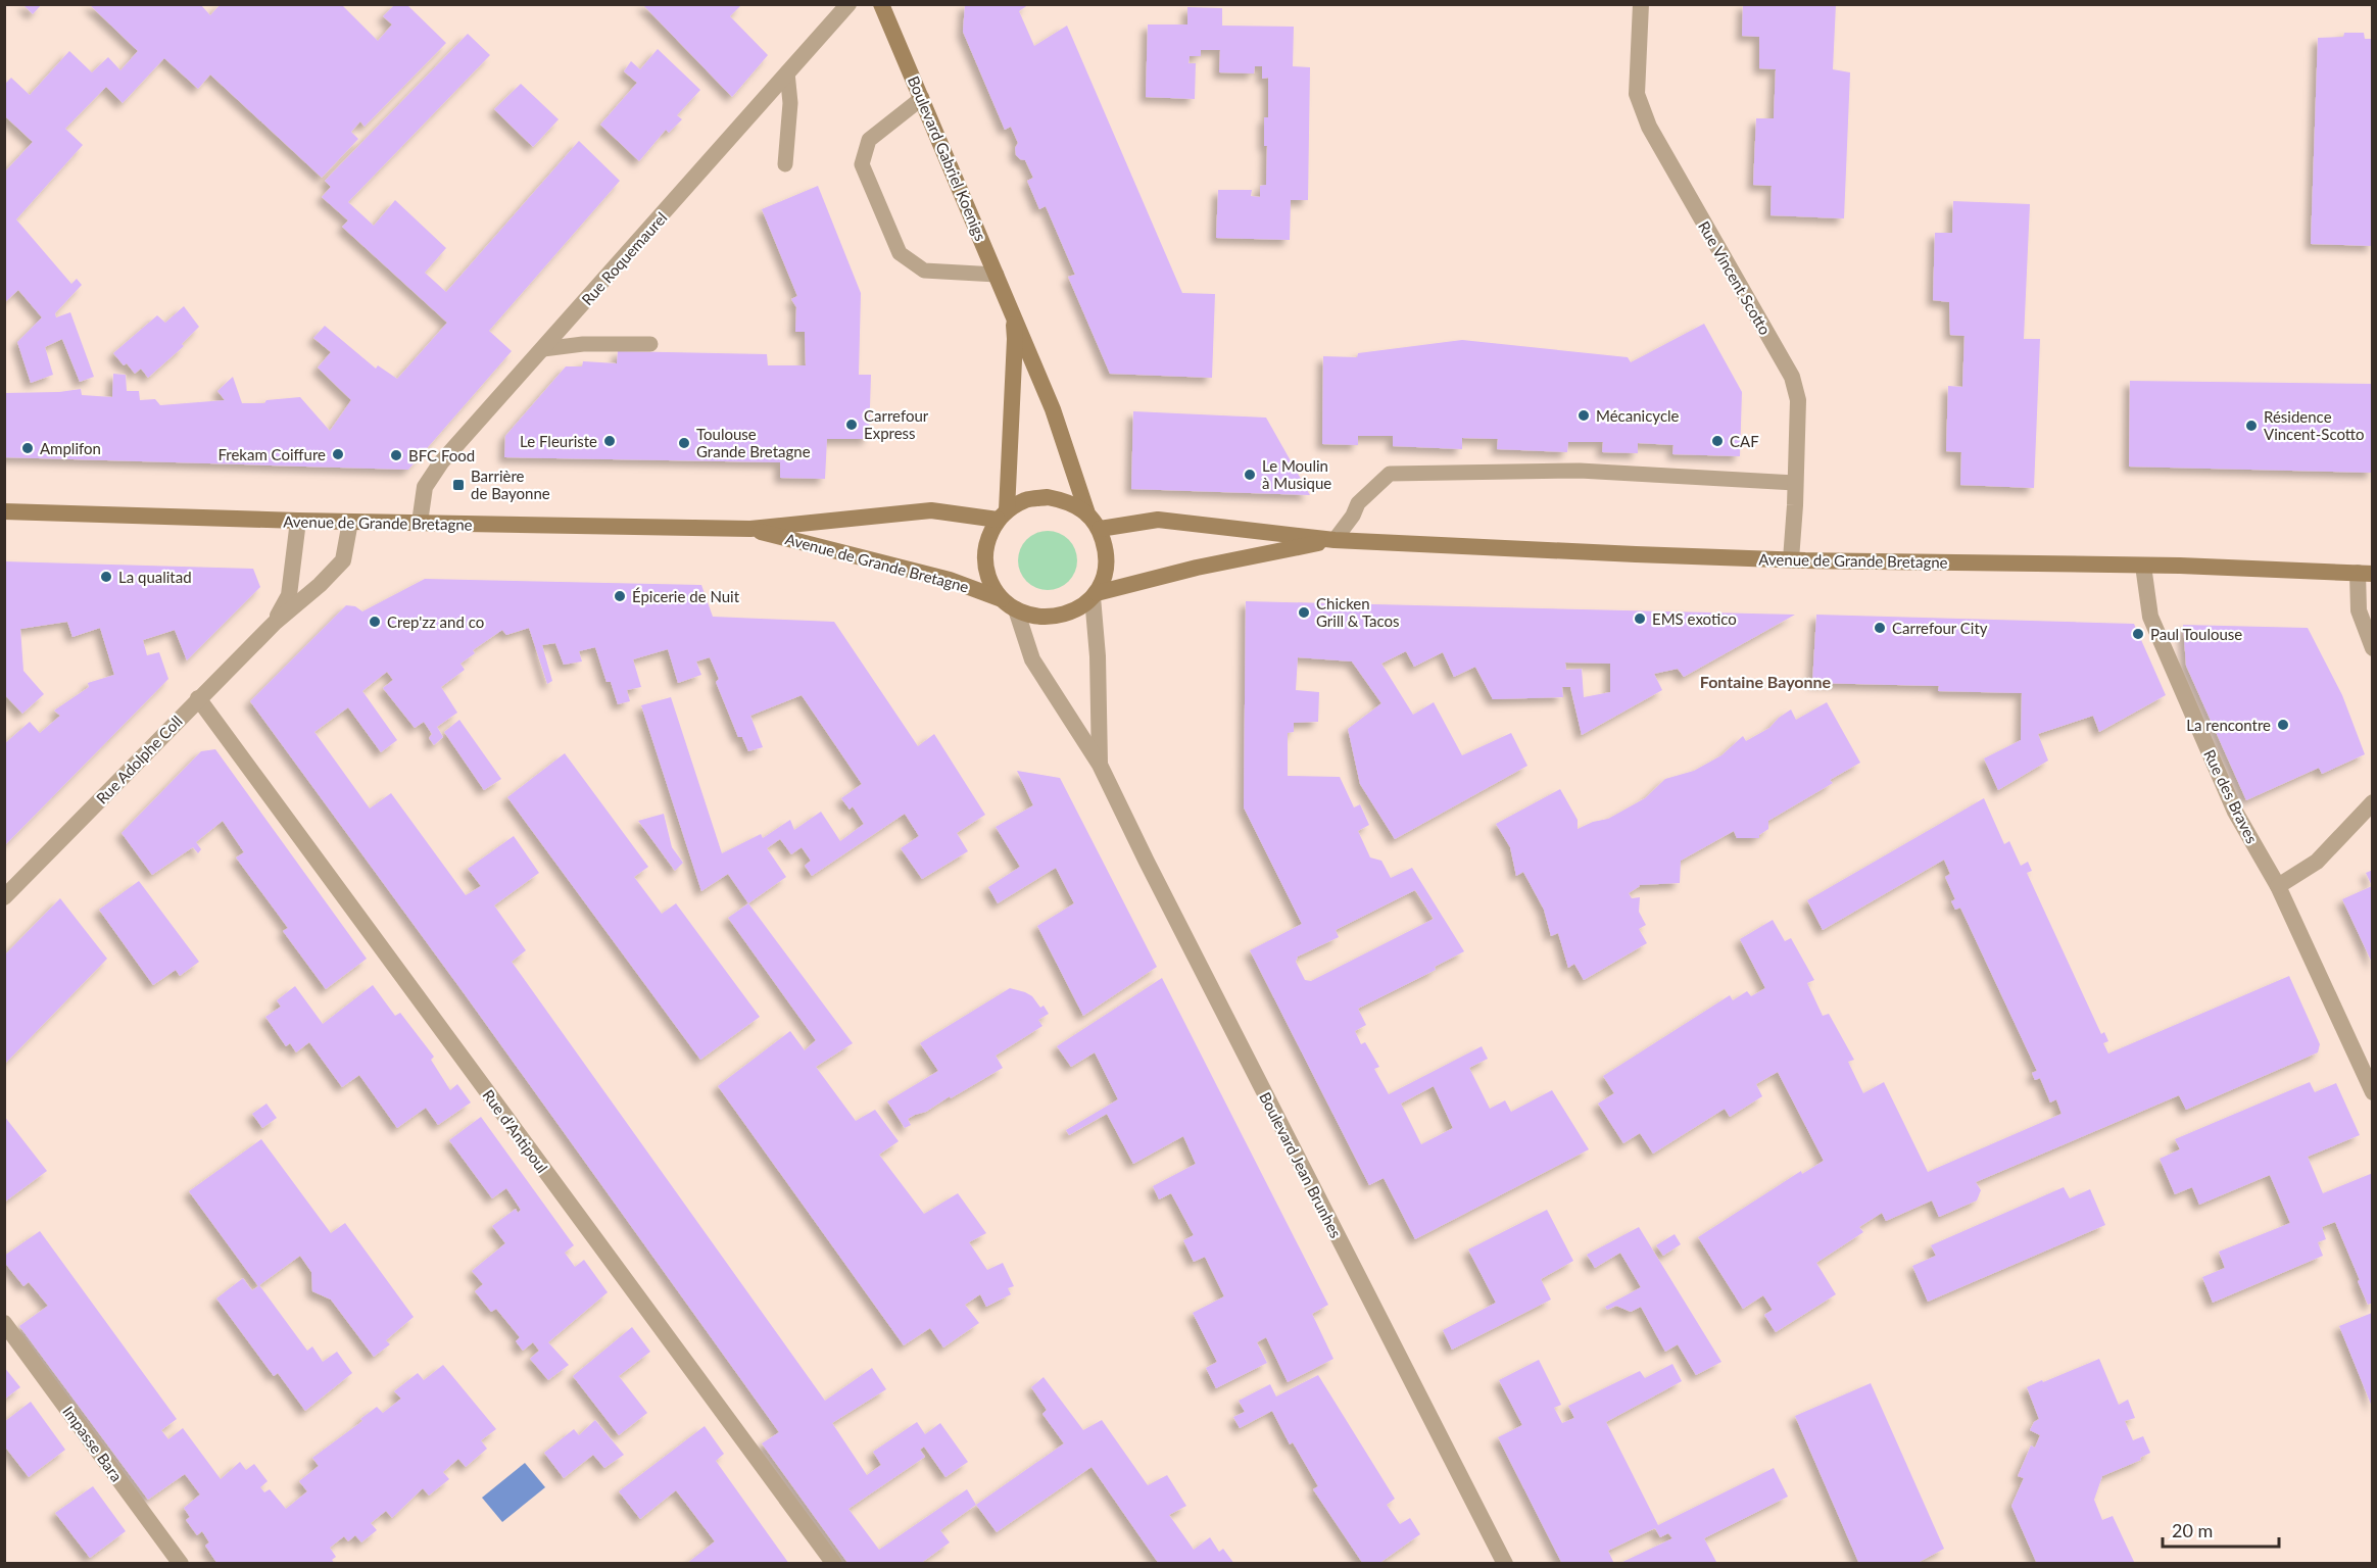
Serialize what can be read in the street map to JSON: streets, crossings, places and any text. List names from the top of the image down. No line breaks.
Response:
{"streets":{"main road":["Boulevard Gabriel Koenigs","Avenue de Grande Bretagne"],"street":["Rue Roquemaurel","Rue Vincent Scotto","Rue Adolphe Coll","Rue des Braves","Rue d'Antipoul","Boulevard Jean Brunhes","Impasse Bara"]},"crossings":[["Boulevard Gabriel Koenigs","Avenue de Grande Bretagne"],["Boulevard Gabriel Koenigs","Boulevard Jean Brunhes"],["Rue Roquemaurel","Avenue de Grande Bretagne"],["Rue Vincent Scotto","Avenue de Grande Bretagne"],["Avenue de Grande Bretagne","Rue Adolphe Coll"],["Avenue de Grande Bretagne","Rue des Braves"],["Avenue de Grande Bretagne","Boulevard Jean Brunhes"],["Rue Adolphe Coll","Rue d'Antipoul"]],"districts":["Fontaine Bayonne"],"places":{"other":["Mécanicycle","Carrefour Express","Résidence Vincent-Scotto","Le Fleuriste","CAF","Toulouse Grande Bretagne","Amplifon","Frekam Coiffure","BFC Food","Le Moulin à Musique","La qualitad","Épicerie de Nuit","Chicken Grill & Tacos","EMS exotico","Crep'zz and co","Carrefour City","Paul Toulouse","La rencontre"],"transit":["Barrière de Bayonne"]},"scale_bar":"20 m"}
